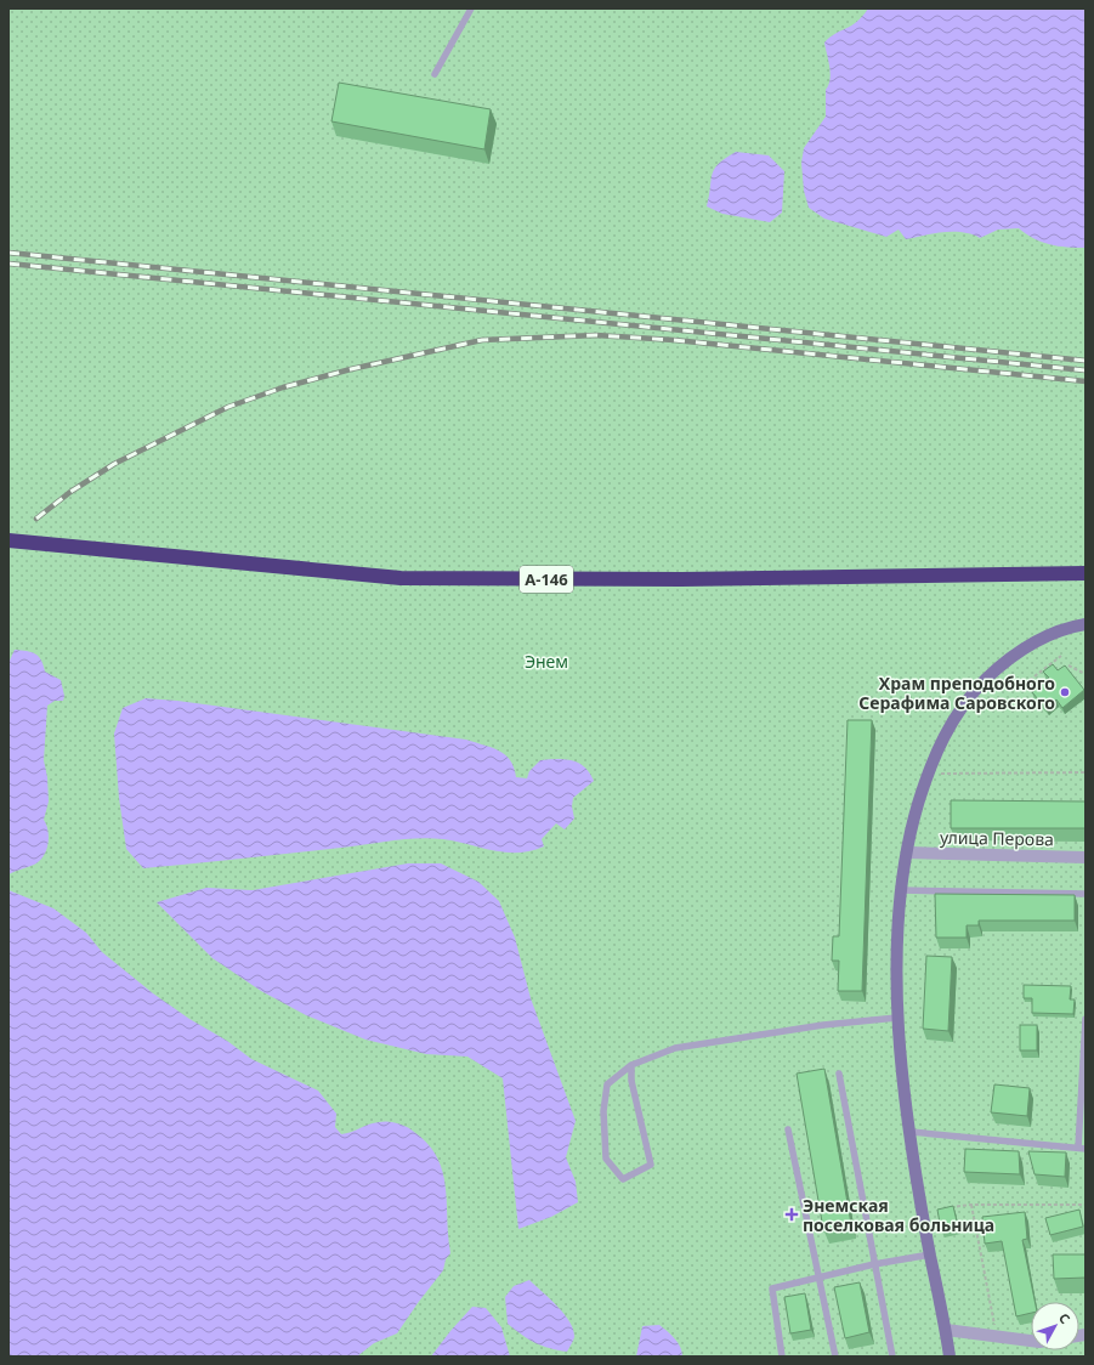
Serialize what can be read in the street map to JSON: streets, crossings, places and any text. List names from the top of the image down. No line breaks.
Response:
{"streets":{"highway":["А-146"],"street":["улица Перова"]},"parks":["Энем"],"places":{"other":["Храм преподобного Серафима Саровского"],"health":["Энемская поселковая больница"]},"north":"top right"}
